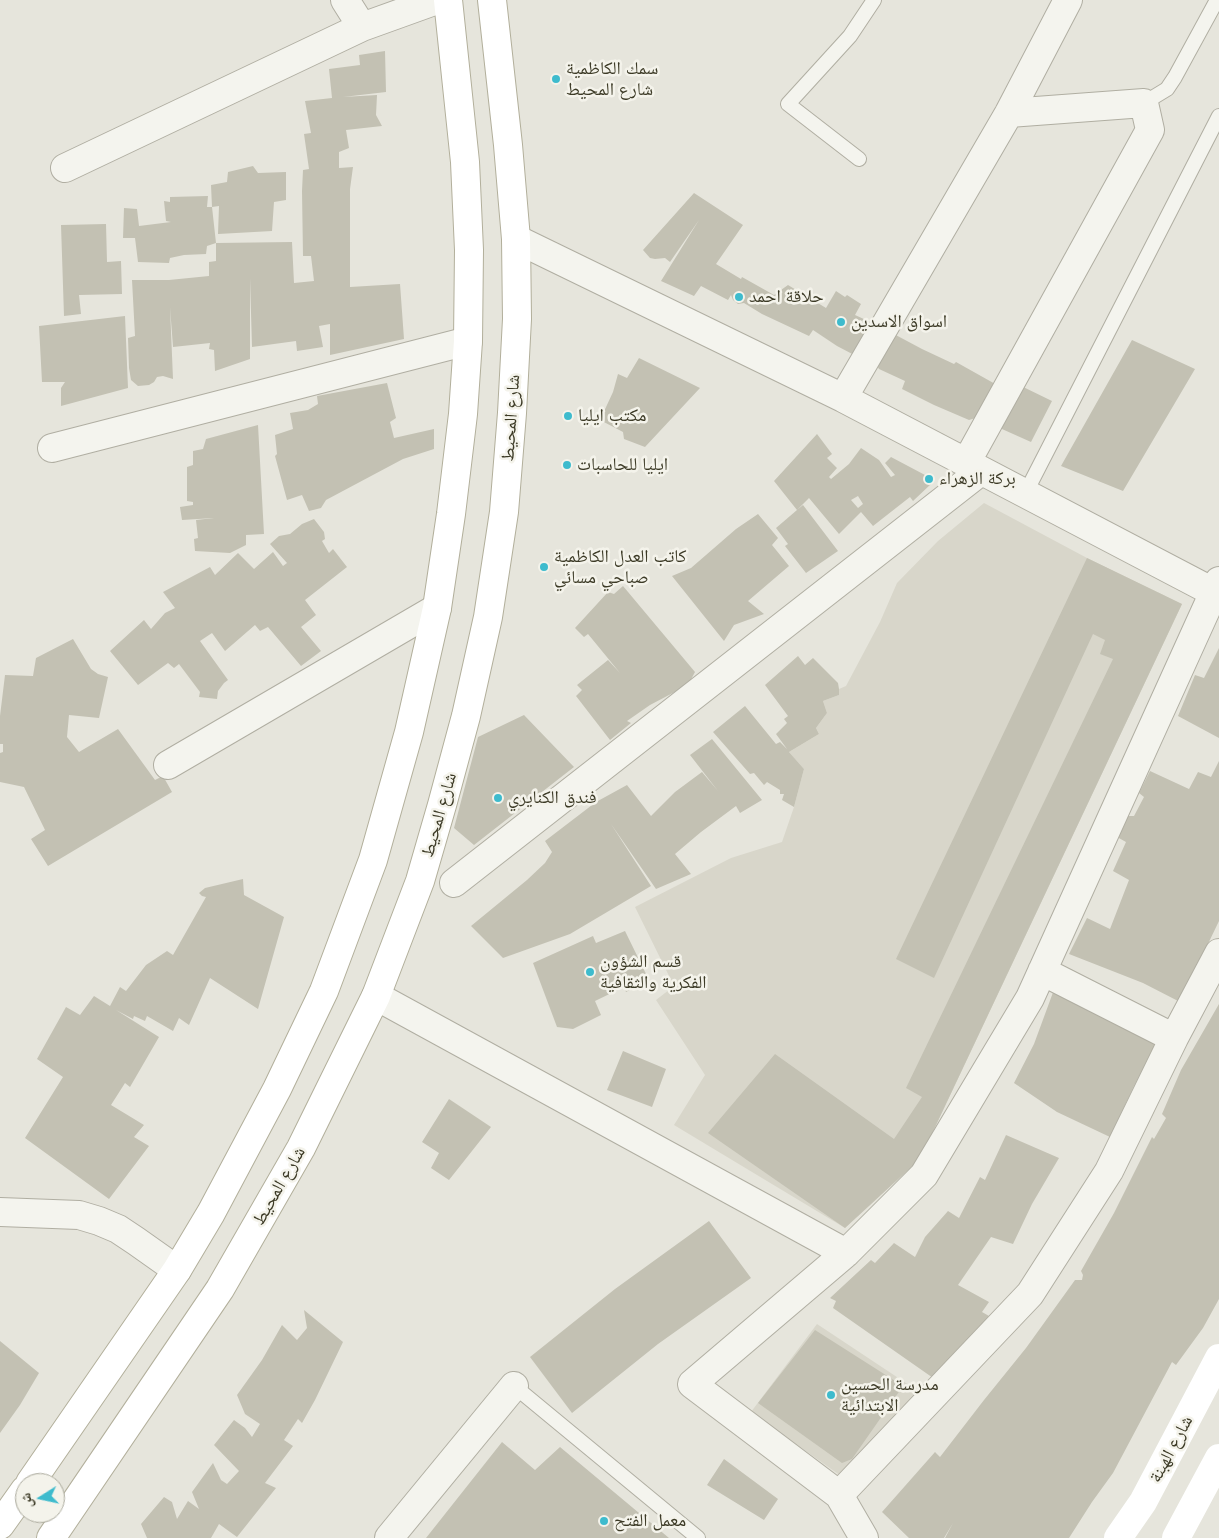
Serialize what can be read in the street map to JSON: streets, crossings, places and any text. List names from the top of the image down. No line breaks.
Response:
{"streets":{"main road":["شارع المحيط","شارع الهبنة"]},"places":["سمك الكاظمية شارع المحيط","حلاقة احمد","اسواق الاسدين","مكتب ايليا","ايليا للحاسبات","بركة الزهراء","كاتب العدل الكاظمية صباحي مسائي","فندق الكنايري","قسم الشؤون الفكرية والثقافية","مدرسة الحسين الابتدائية","معمل الفتح"],"north":"left"}
